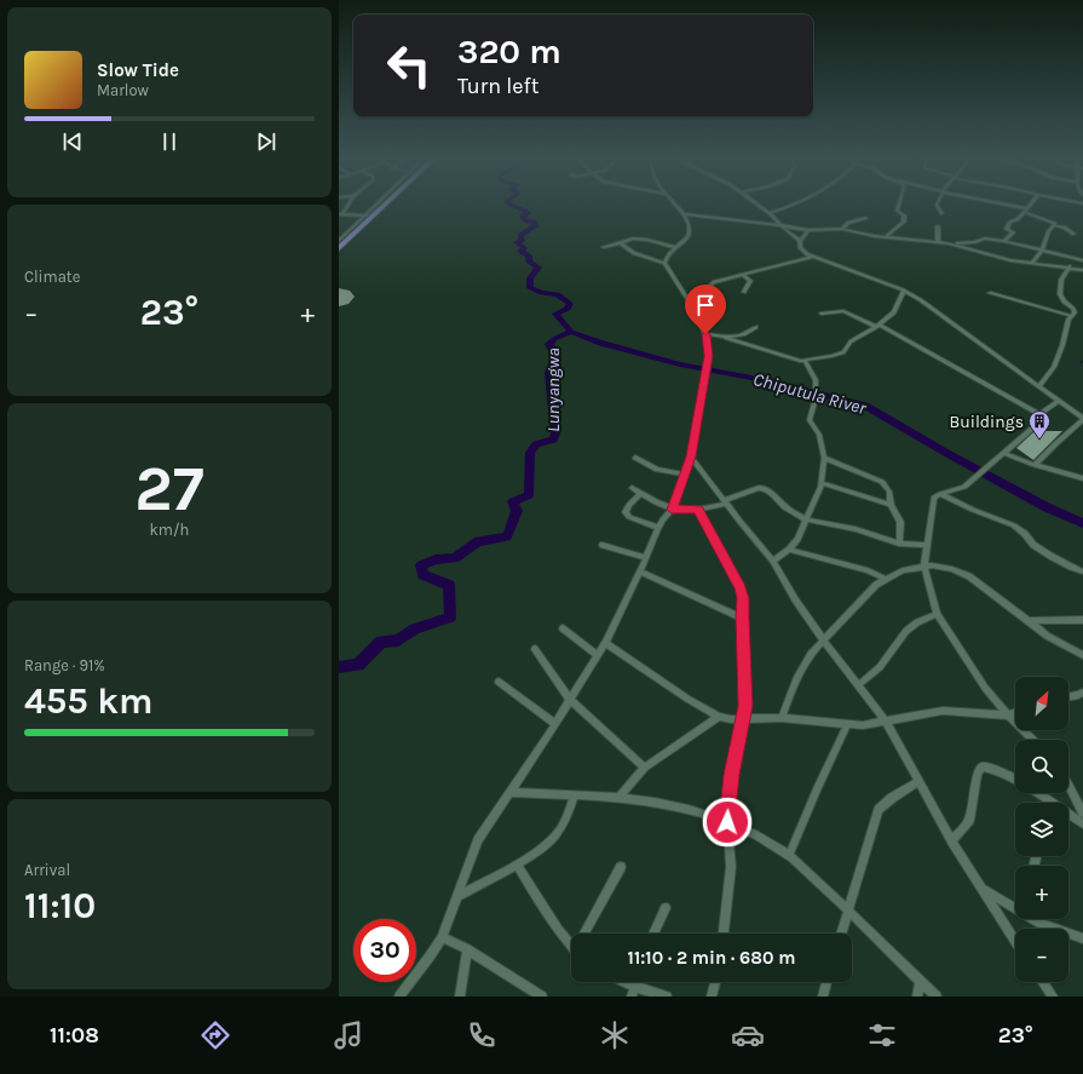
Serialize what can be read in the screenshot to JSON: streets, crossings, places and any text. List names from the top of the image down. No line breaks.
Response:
{"water":["Lunyangwa","Chiputula River"],"places":{"building":["Buildings"]},"north":"top right","page":{"turn":["320 m","Turn left"],"song":["Slow Tide","Marlow"],"tile":["Climate",["27","km/h"],["Range · 91%","455 km"],["Arrival","11:10"]],"heat":["−","23°","+"],"map_buttons":["+","−"],"limit":"30","trip":"11:10 · 2 min · 680 m","tabs":["11:08","23°"]}}
